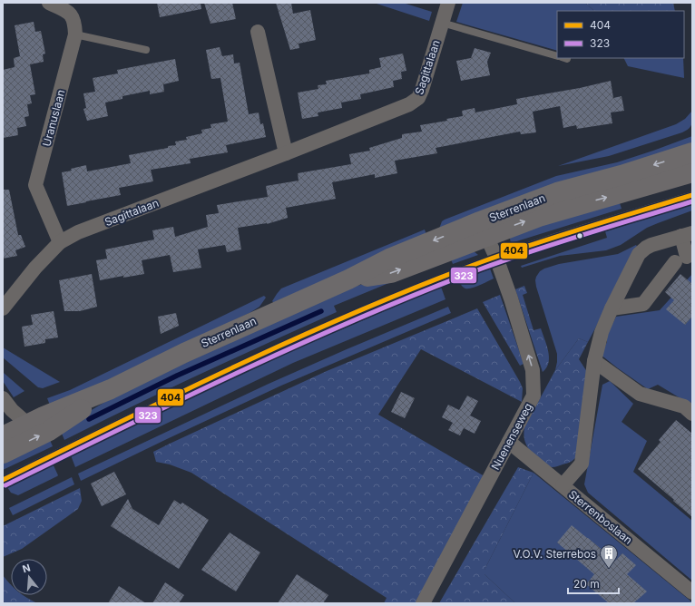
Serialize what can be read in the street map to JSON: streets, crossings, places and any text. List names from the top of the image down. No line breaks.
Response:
{"streets":{"main road":["Sterrenlaan"],"street":["Sagittalaan","Uranuslaan","Nuenenseweg","Sterrenboslaan"]},"crossings":[["Sagittalaan","Uranuslaan"],["Sterrenlaan","Nuenenseweg"],["Nuenenseweg","Sterrenboslaan"]],"places":{"building":["V.O.V. Sterrebos"]},"lines":["transit line 404","transit line 323"],"legend":["404","323"],"scale_bar":"20 m","north":"top"}
